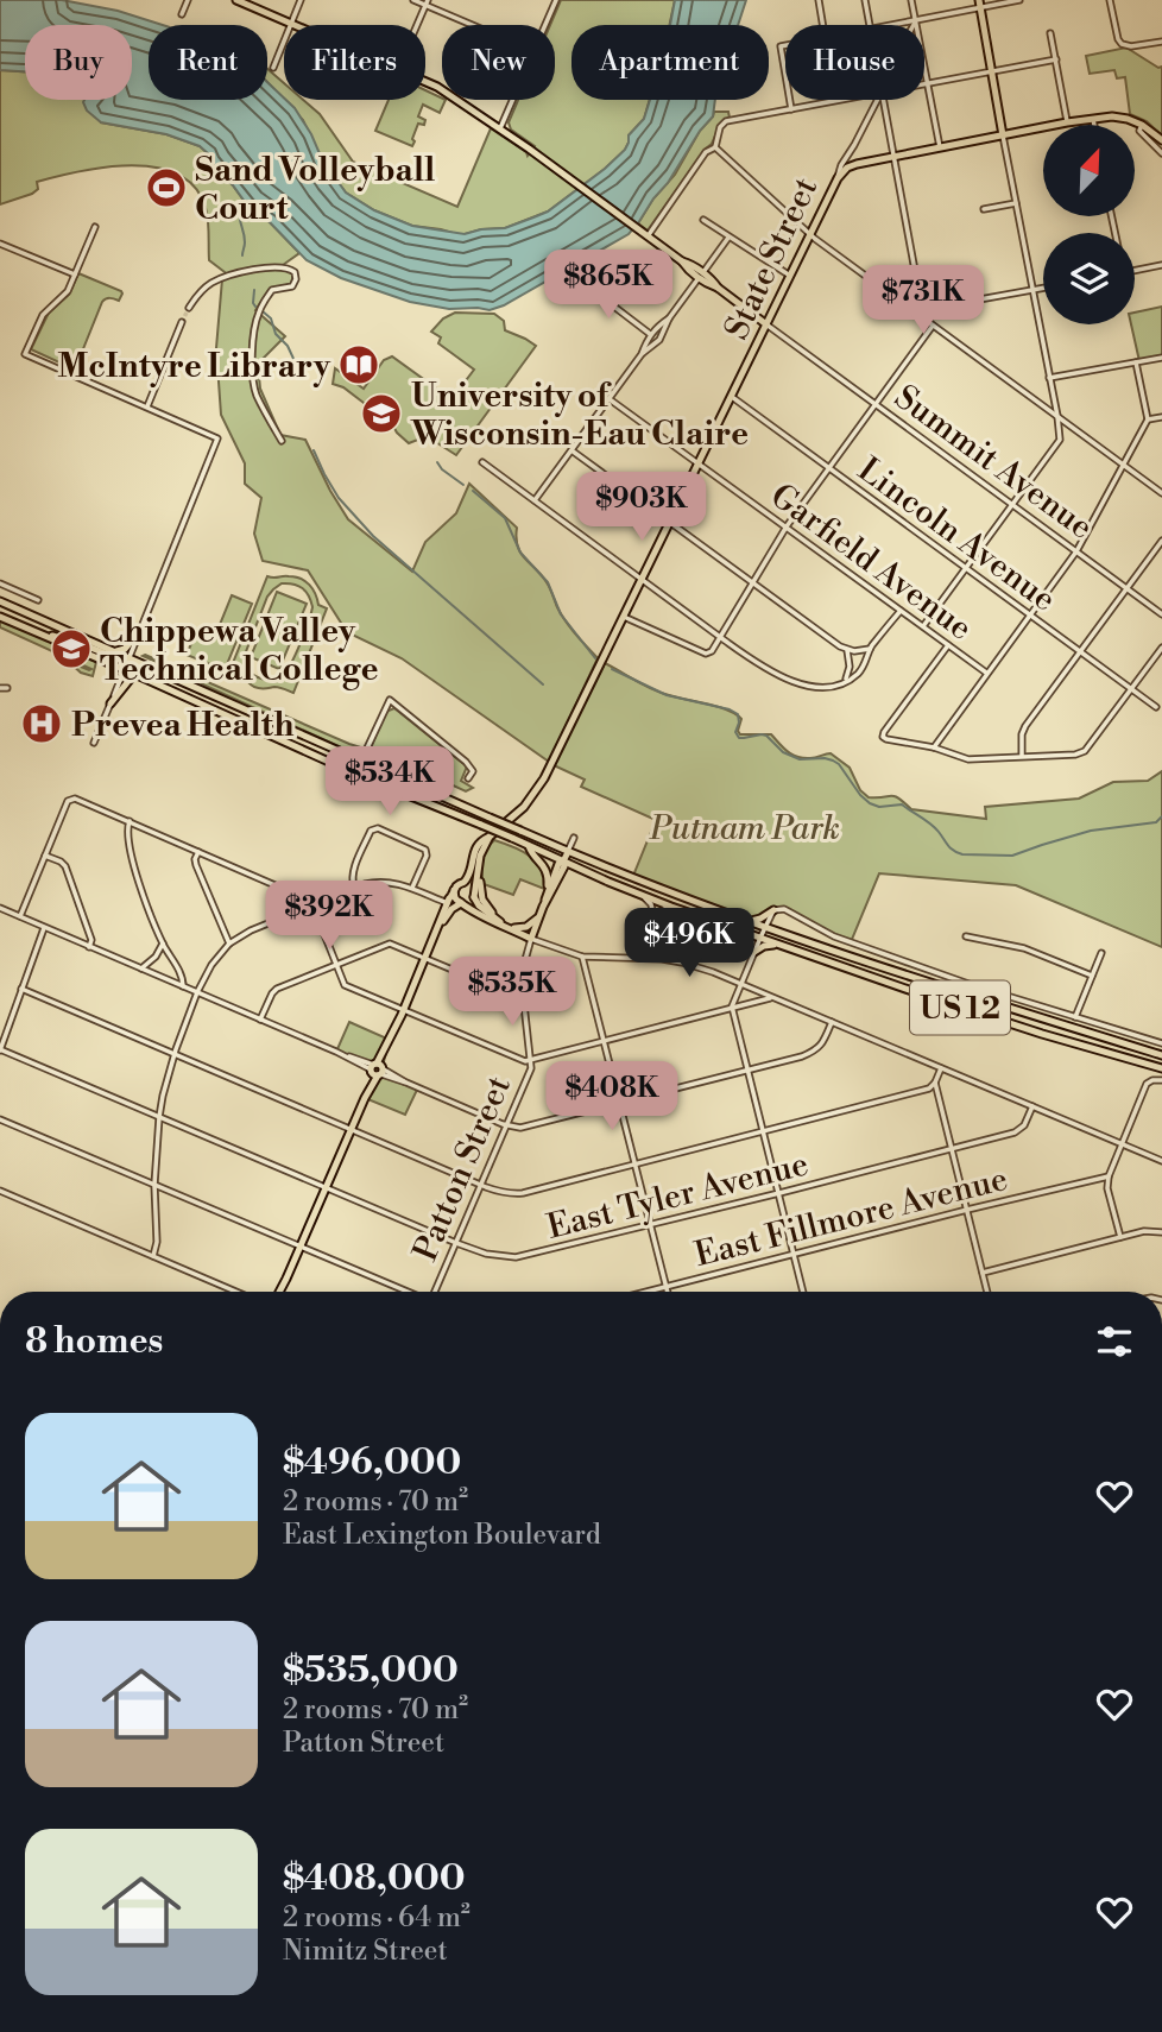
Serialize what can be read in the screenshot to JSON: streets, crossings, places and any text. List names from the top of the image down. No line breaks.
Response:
{"streets":{"main road":["State Street","Summit Avenue","US 12","Patton Street"],"street":["Lincoln Avenue","Garfield Avenue","East Tyler Avenue","East Fillmore Avenue"]},"crossings":[["State Street","Summit Avenue"],["State Street","Lincoln Avenue"],["State Street","Garfield Avenue"],["US 12","Patton Street"],["Patton Street","East Tyler Avenue"]],"parks":["Putnam Park"],"places":{"sports":["Sand Volleyball Court"],"library":["McIntyre Library"],"school or university":["University of Wisconsin-Eau Claire","Chippewa Valley Technical College"],"hospital":["Prevea Health"]},"north":"top right","page":{"chip":["Buy","Rent","Filters","New","Apartment","House"],"price":["$865K","$731K","$903K","$534K","$392K","$496K","$535K","$408K"],"heading":"8 homes","list":[{"name":"$496,000","note":"2 rooms · 70 m² · East Lexington Boulevard"},{"name":"$535,000","note":"2 rooms · 70 m² · Patton Street"},{"name":"$408,000","note":"2 rooms · 64 m² · Nimitz Street"}]}}
